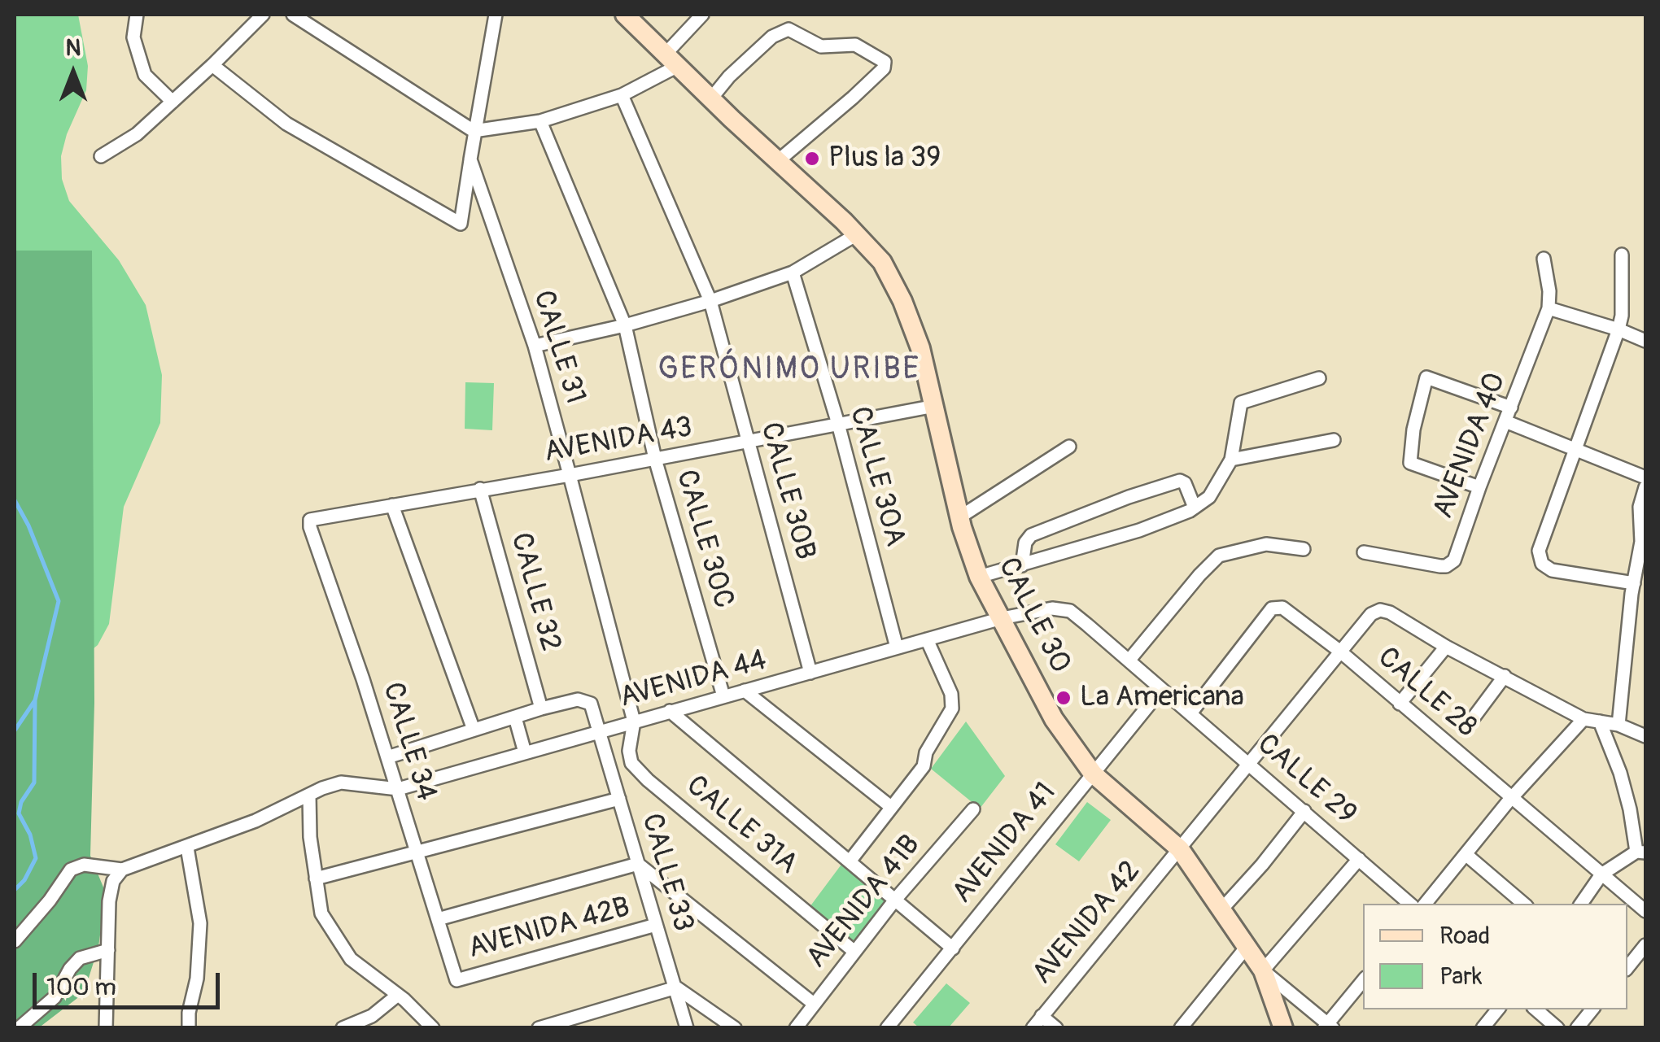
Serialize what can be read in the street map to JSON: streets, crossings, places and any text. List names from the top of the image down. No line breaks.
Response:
{"streets":{"main road":["CALLE 30"],"street":["CALLE 31","AVENIDA 43","AVENIDA 40","CALLE 30A","CALLE 30B","CALLE 30C","CALLE 32","AVENIDA 44","CALLE 28","CALLE 34","CALLE 29","CALLE 31A","AVENIDA 41","CALLE 33","AVENIDA 41B","AVENIDA 42","AVENIDA 42B"]},"crossings":[["CALLE 31","AVENIDA 43"],["CALLE 31","AVENIDA 44"],["CALLE 31","CALLE 31A"],["AVENIDA 43","CALLE 30A"],["AVENIDA 43","CALLE 30B"],["AVENIDA 43","CALLE 30C"],["AVENIDA 43","CALLE 32"],["AVENIDA 43","CALLE 30"],["AVENIDA 43","CALLE 34"],["CALLE 30A","AVENIDA 44"],["CALLE 30B","AVENIDA 44"],["CALLE 30C","AVENIDA 44"],["CALLE 32","CALLE 33"],["CALLE 30","AVENIDA 44"],["CALLE 30","CALLE 29"],["CALLE 30","AVENIDA 41"],["CALLE 30","AVENIDA 42"],["AVENIDA 44","CALLE 34"],["AVENIDA 44","CALLE 29"],["AVENIDA 44","CALLE 31A"],["AVENIDA 44","CALLE 33"],["CALLE 28","CALLE 29"],["CALLE 34","AVENIDA 42B"],["CALLE 29","AVENIDA 41"],["CALLE 31A","AVENIDA 41B"],["CALLE 33","AVENIDA 42B"]],"districts":["GERÓNIMO URIBE"],"places":["Plus la 39","La Americana"],"legend":["Road","Park"],"scale_bar":"100 m","north":"top"}
